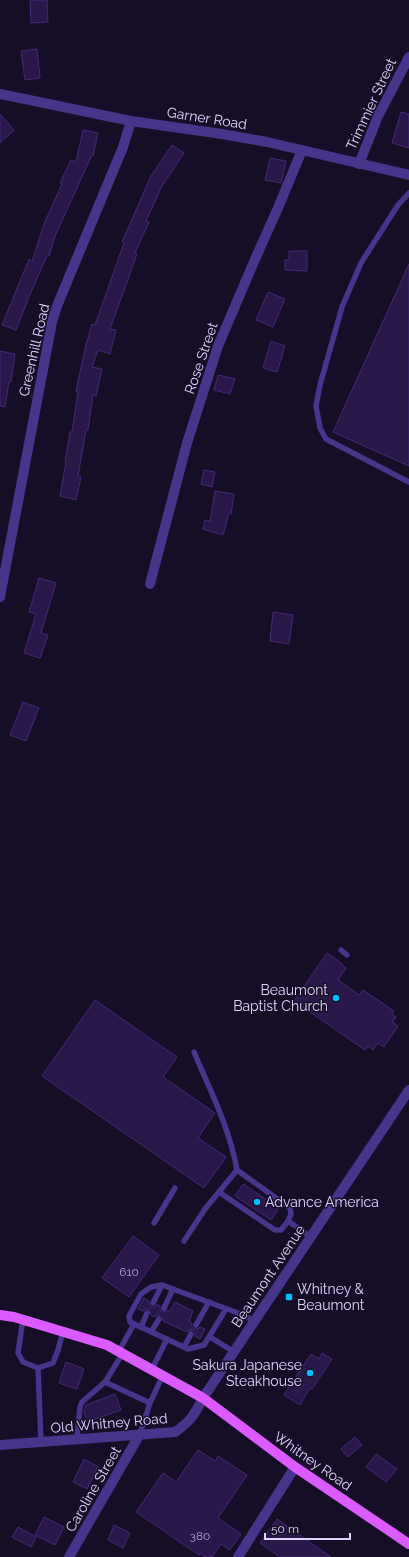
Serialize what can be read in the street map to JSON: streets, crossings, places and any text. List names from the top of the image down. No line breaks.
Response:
{"streets":{"main road":["Whitney Road"],"street":["Trimmier Street","Garner Road","Greenhill Road","Rose Street","Beaumont Avenue","Old Whitney Road","Caroline Street"]},"crossings":[["Trimmier Street","Garner Road"],["Garner Road","Greenhill Road"],["Garner Road","Rose Street"],["Beaumont Avenue","Old Whitney Road"],["Beaumont Avenue","Whitney Road"],["Old Whitney Road","Whitney Road"],["Old Whitney Road","Caroline Street"]],"places":{"other":["Beaumont Baptist Church","Advance America","Sakura Japanese Steakhouse"],"transit":["Whitney & Beaumont"]},"house_numbers":["610","380"],"scale_bar":"50 m"}
